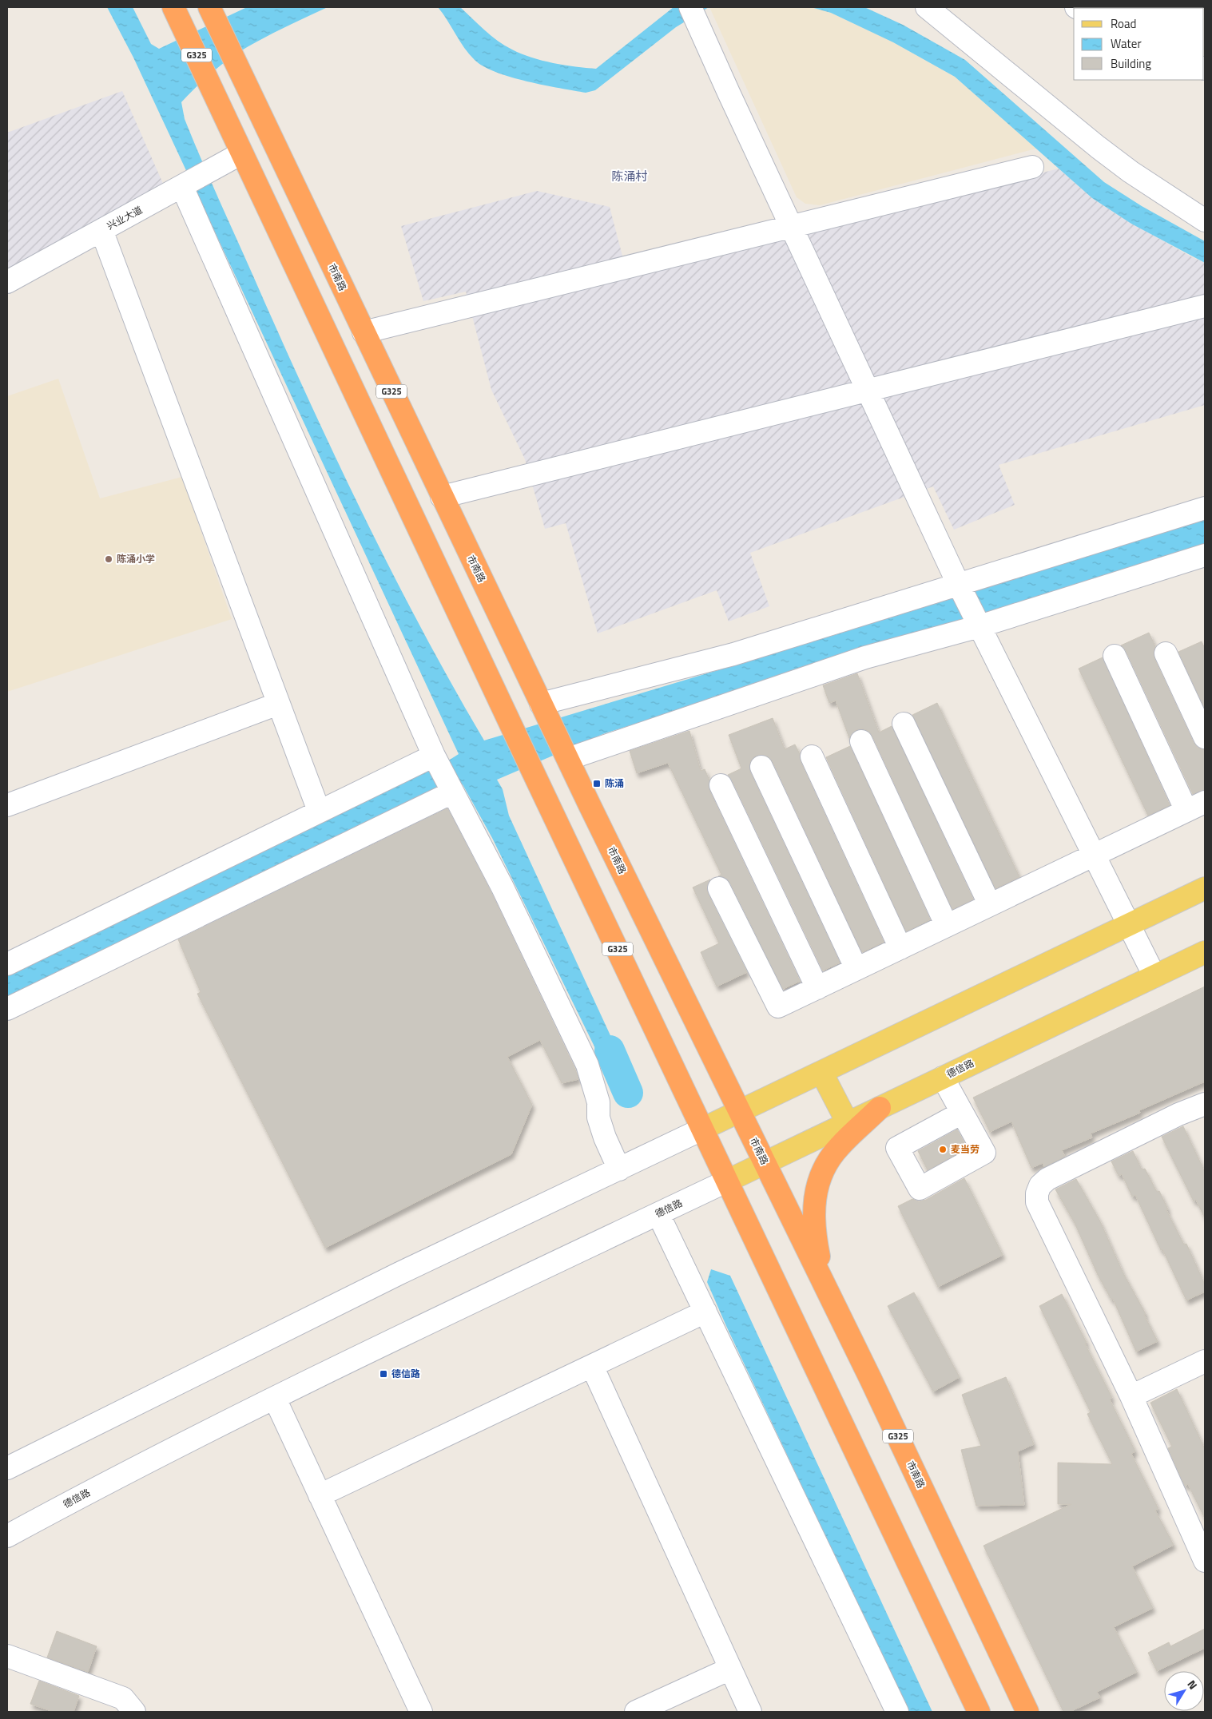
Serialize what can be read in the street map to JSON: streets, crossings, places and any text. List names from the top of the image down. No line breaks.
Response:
{"streets":{"highway":["G325","市南路"],"main road":["德信路"],"street":["兴业大道"]},"crossings":[["G325","兴业大道"],["G325","德信路"],["市南路","德信路"]],"districts":["陈涌村"],"places":{"other":["陈涌小学","麦当劳"],"transit":["陈涌","德信路"]},"legend":["Road","Water","Building"],"north":"top right"}
